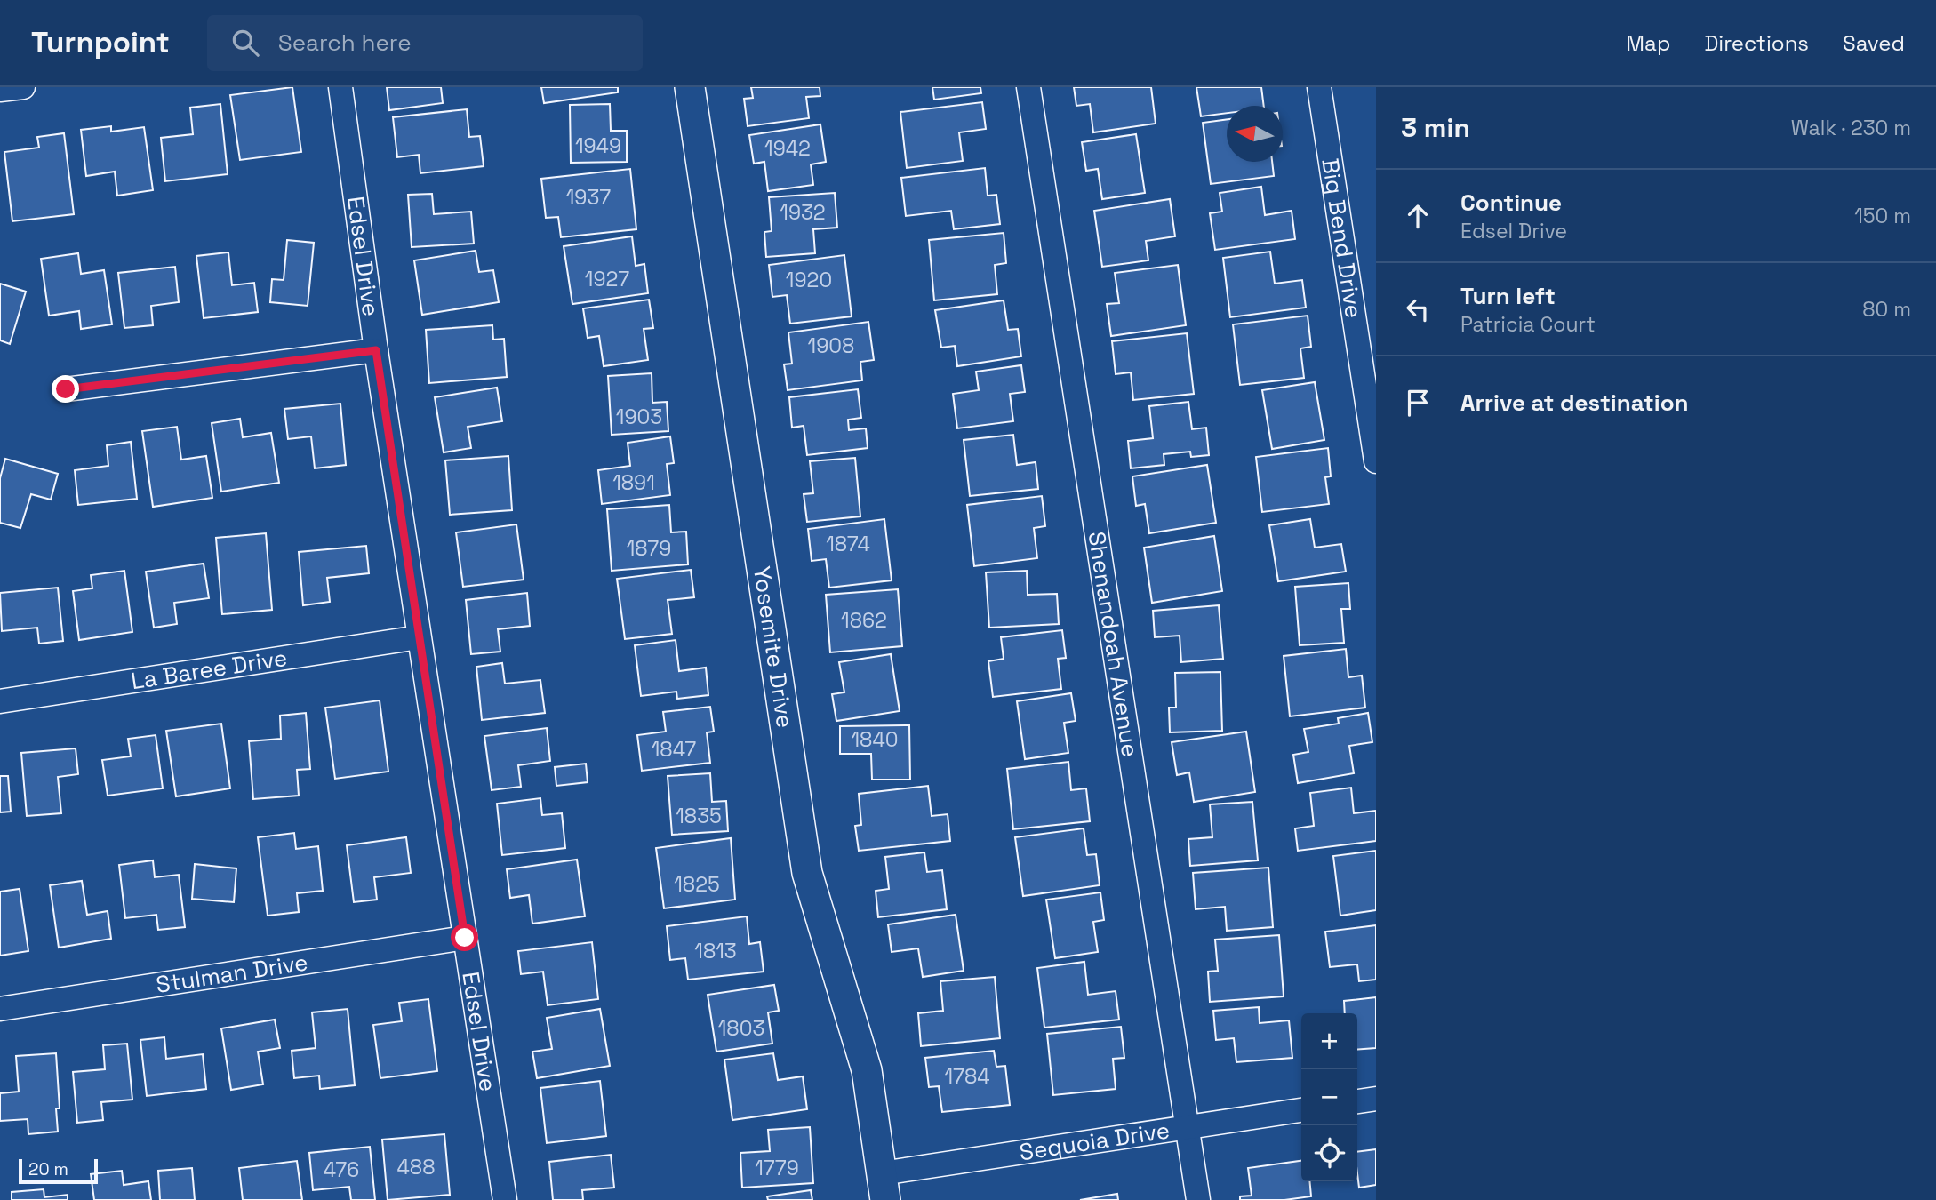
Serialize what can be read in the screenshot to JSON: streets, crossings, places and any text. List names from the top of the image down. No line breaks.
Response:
{"streets":{"street":["Big Bend Drive","Edsel Drive","Shenandoah Avenue","Yosemite Drive","La Baree Drive","Stulman Drive","Sequoia Drive"]},"crossings":[["Edsel Drive","La Baree Drive"],["Edsel Drive","Stulman Drive"],["Shenandoah Avenue","Sequoia Drive"],["Yosemite Drive","Sequoia Drive"]],"house_numbers":["1949","1942","1937","1932","1927","1920","1908","1903","1891","1874","1879","1862","1840","1847","1835","1825","1813","1803","1784","488","1779","476"],"scale_bar":"20 m","north":"left","page":{"header":"Turnpoint","search":"Search here","nav":["Map","Directions","Saved"],"heading":["3 min","Walk · 230 m"],"list":[["Continue","Edsel Drive","150 m"],["Turn left","Patricia Court","80 m"],"Arrive at destination"],"map_buttons":["+","−"],"scale":"20 m"}}
